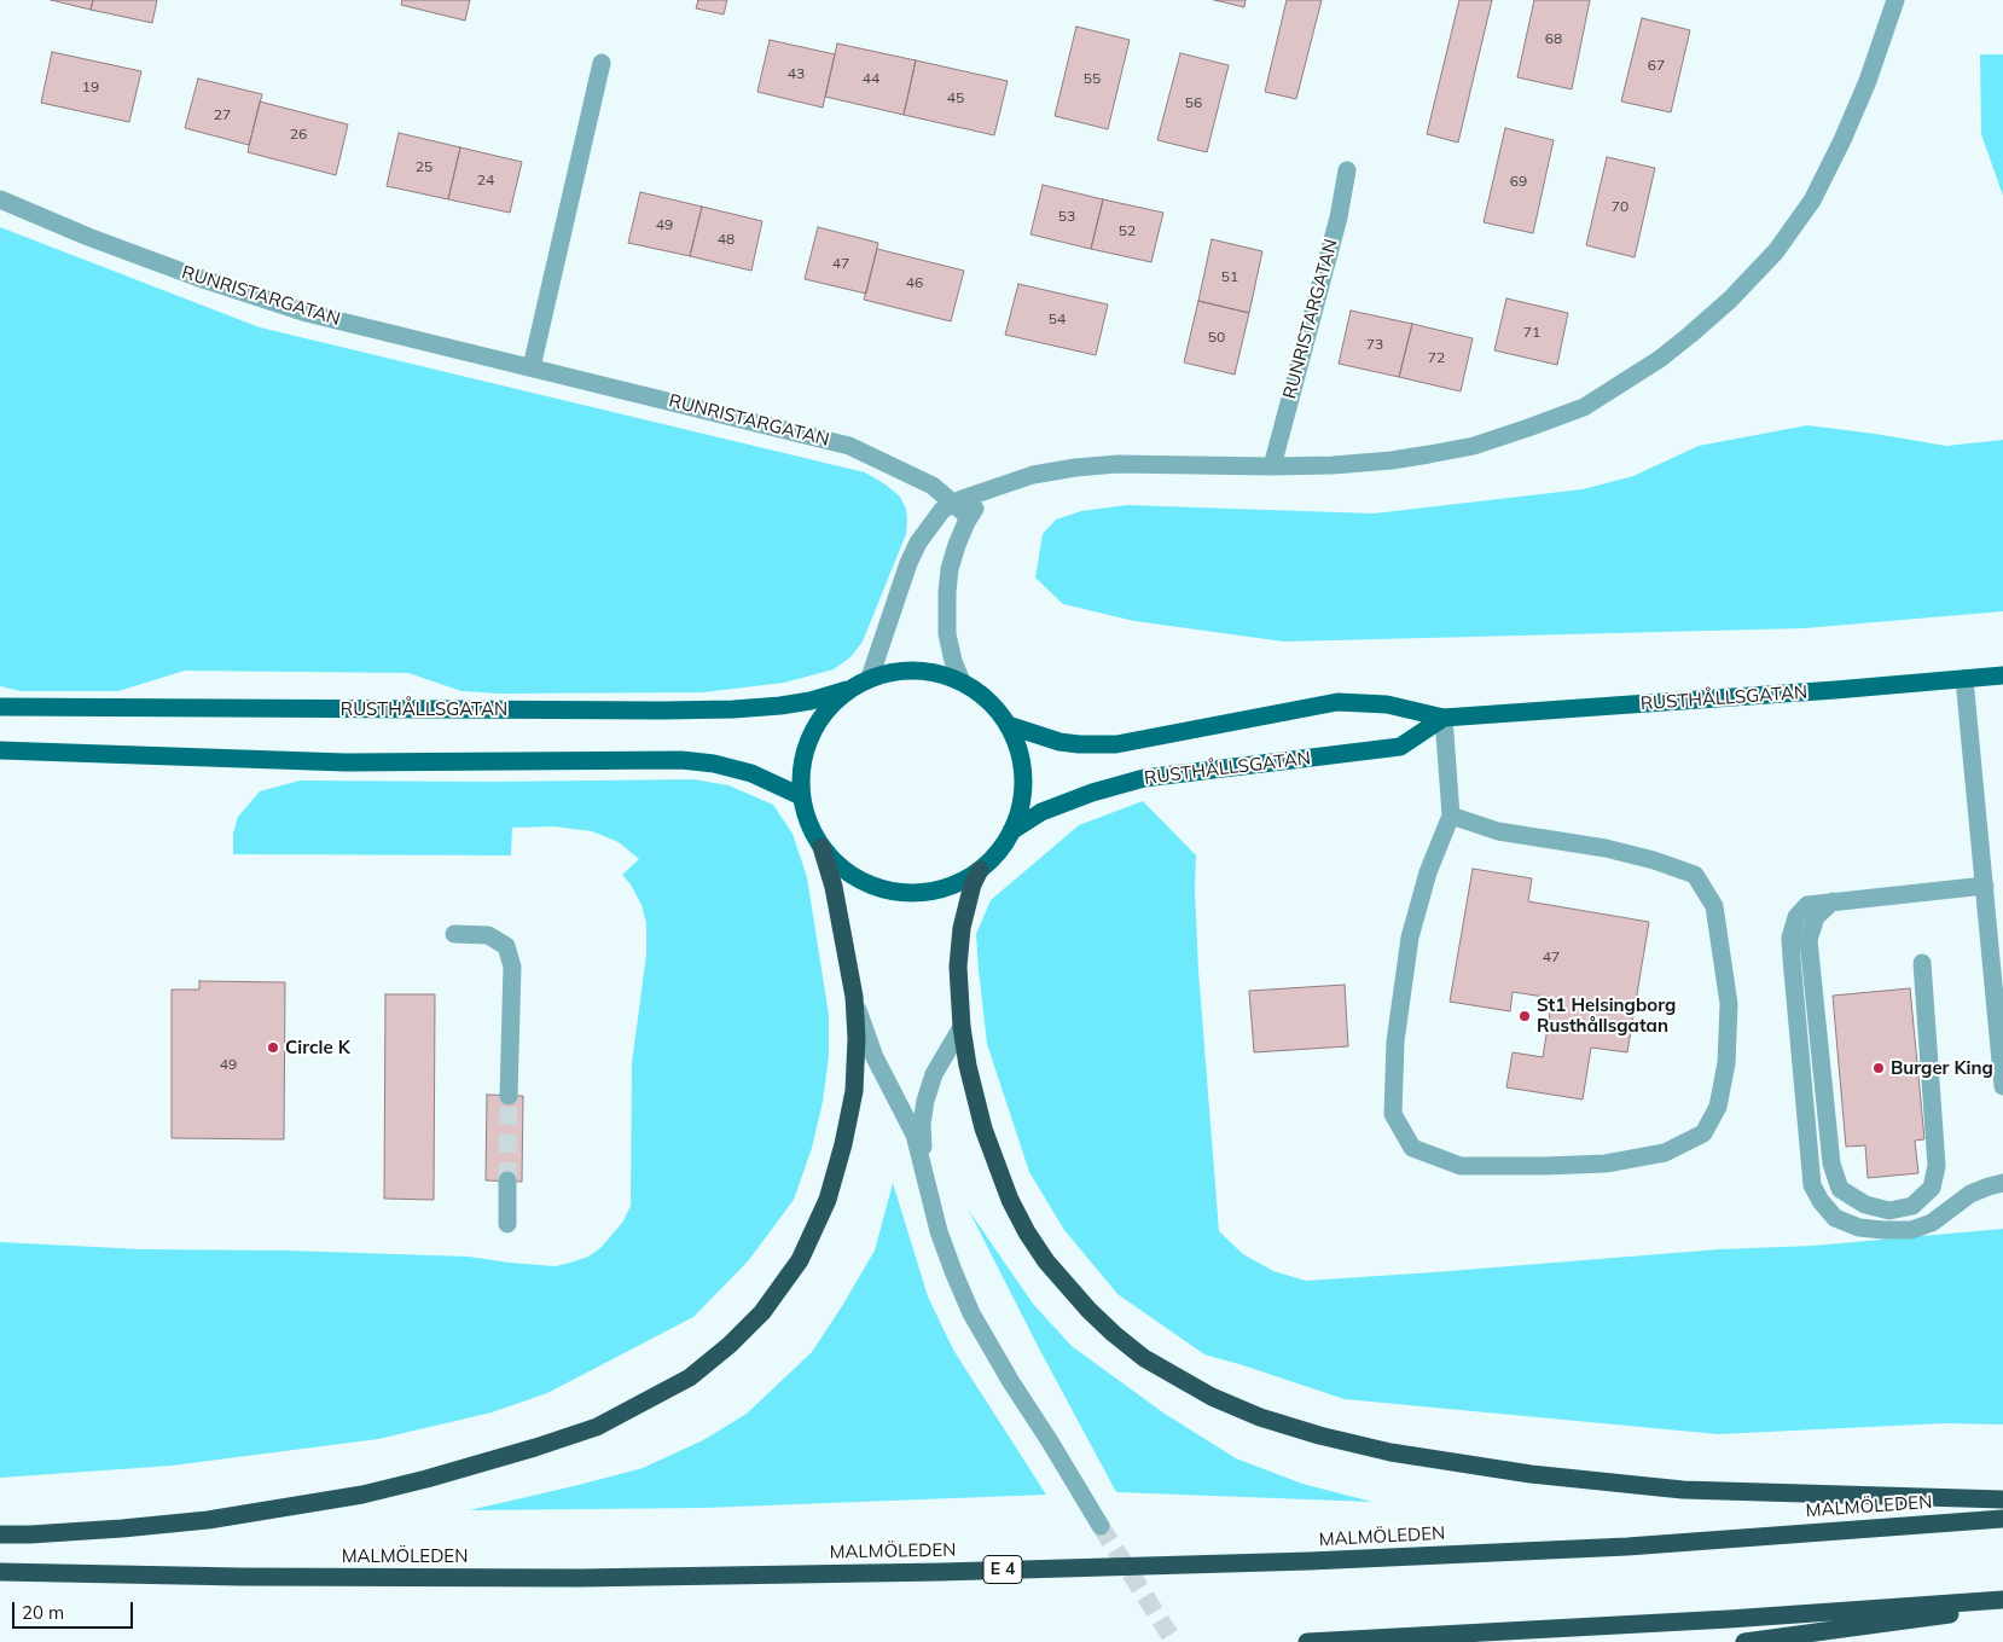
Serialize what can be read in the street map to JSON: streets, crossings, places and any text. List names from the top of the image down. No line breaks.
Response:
{"streets":{"highway":["MALMÖLEDEN","E 4"],"main road":["RUSTHÅLLSGATAN"],"street":["RUNRISTARGATAN"]},"places":["St1 Helsingborg Rusthållsgatan","Circle K","Burger King"],"house_numbers":["68","67","43","44","55","19","45","56","27","26","25","24","69","70","53","49","52","48","47","51","46","54","71","50","73","72","47","49"],"scale_bar":"20 m"}
